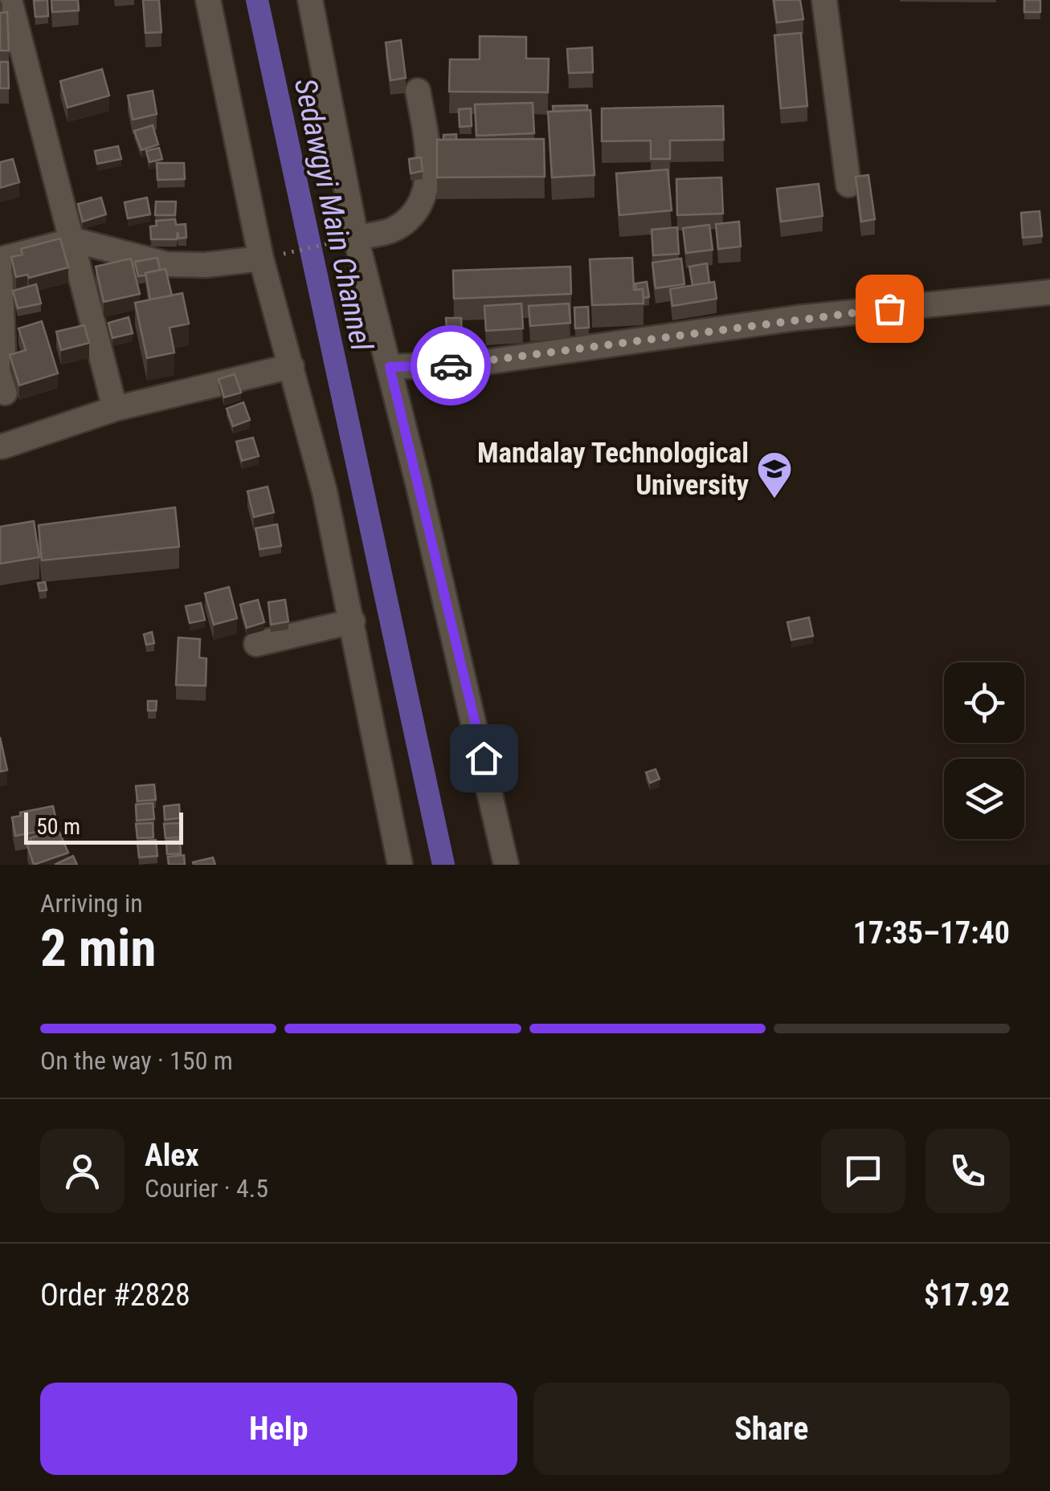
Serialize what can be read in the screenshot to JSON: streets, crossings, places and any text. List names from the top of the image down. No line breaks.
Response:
{"water":["Sedawgyi Main Channel"],"places":{"school or university":["Mandalay Technological University"]},"scale_bar":"50 m","page":{"scale":"50 m","heading":["2 min","Arriving in","17:35–17:40"],"panel":["Alex","Courier · 4.5","Order #2828","$17.92"],"bar":"On the way · 150 m","buttons":["Help","Share"]}}
